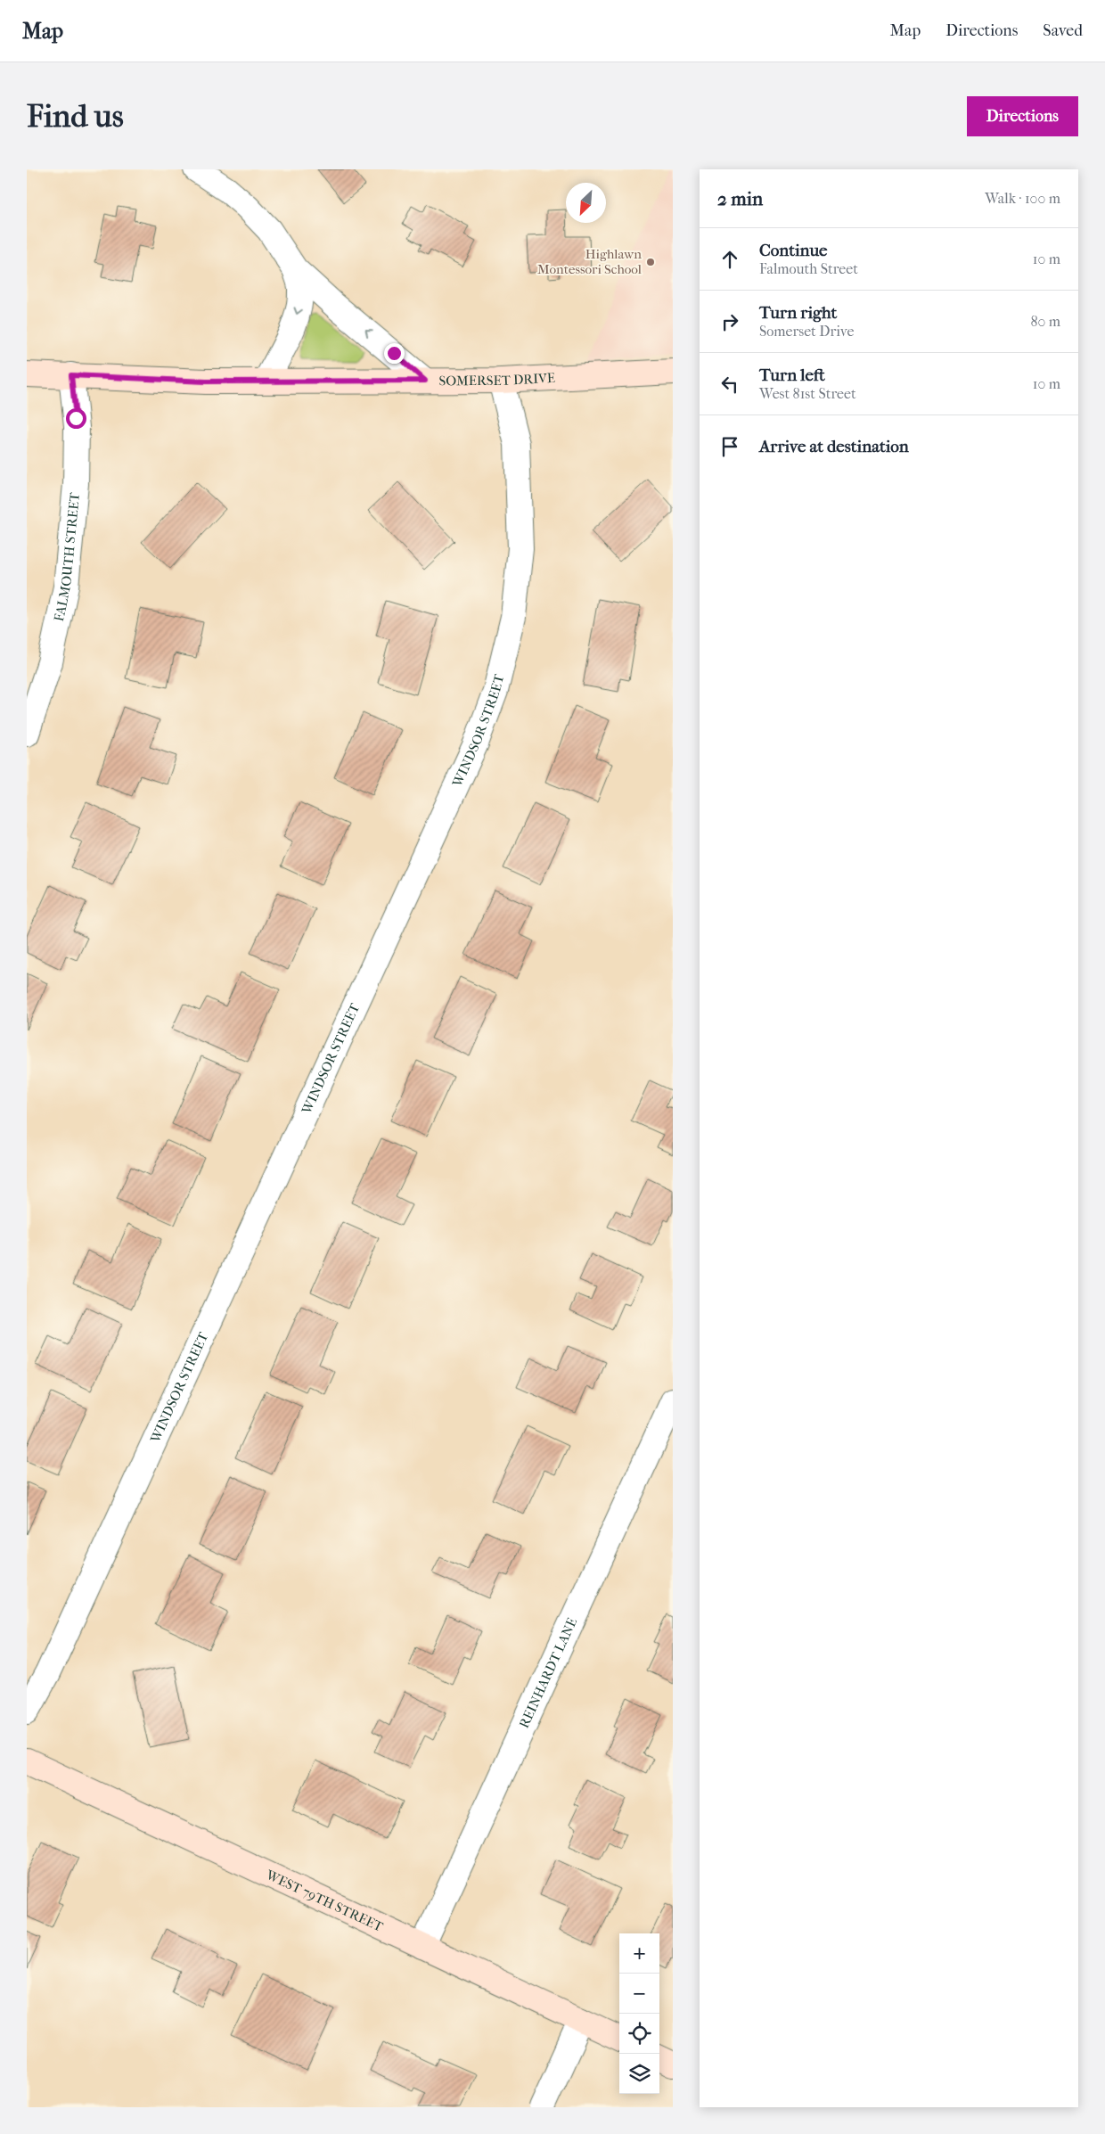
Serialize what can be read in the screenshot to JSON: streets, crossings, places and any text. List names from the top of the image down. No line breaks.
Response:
{"streets":{"street":["SOMERSET DRIVE","FALMOUTH STREET","WINDSOR STREET","REINHARDT LANE","WEST 79TH STREET"]},"crossings":[["SOMERSET DRIVE","FALMOUTH STREET"],["SOMERSET DRIVE","WINDSOR STREET"],["REINHARDT LANE","WEST 79TH STREET"]],"places":["Highlawn Montessori School"],"north":"bottom left","page":{"header":"Map","nav":["Map","Directions","Saved"],"buttons":"Directions","title":"Find us","heading":["2 min","Walk · 100 m"],"list":[["Continue","Falmouth Street","10 m"],["Turn right","Somerset Drive","80 m"],["Turn left","West 81st Street","10 m"],"Arrive at destination"],"map_buttons":["+","−"]}}
